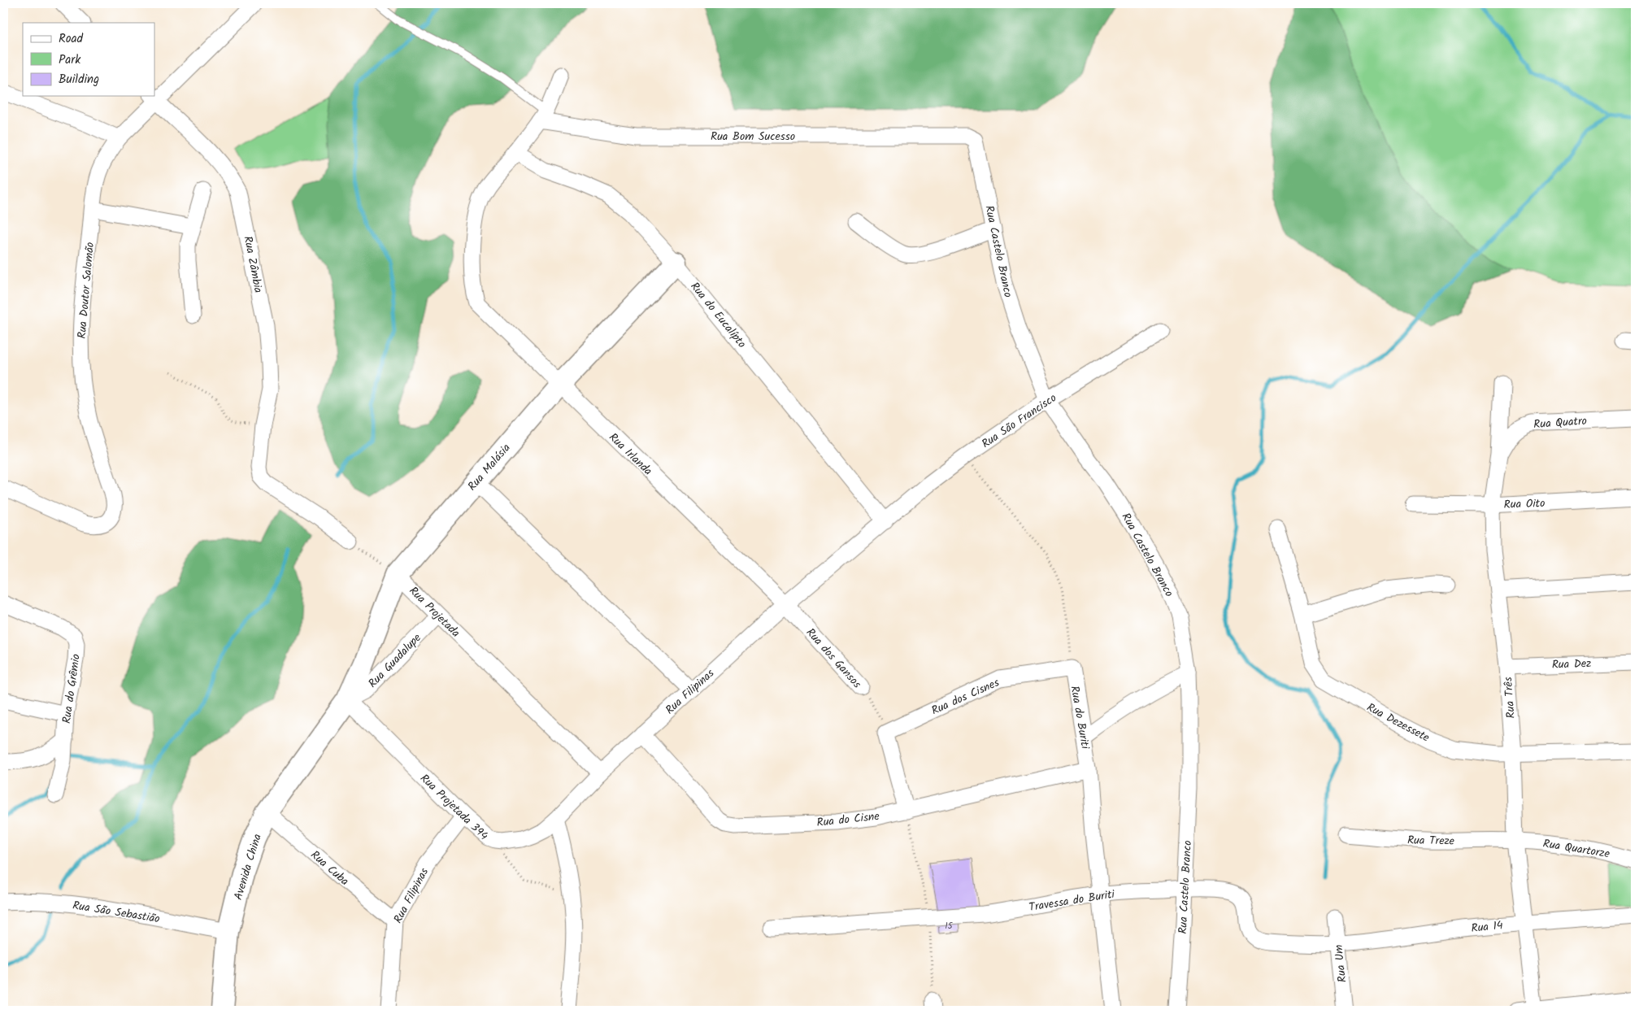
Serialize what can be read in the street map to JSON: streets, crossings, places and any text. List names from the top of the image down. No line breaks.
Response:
{"streets":{"street":["Rua Bom Sucesso","Rua Castelo Branco","Rua Zâmbia","Rua Doutor Salomão","Rua do Eucalípto","Rua São Francisco","Rua Quatro","Rua Irlanda","Rua Malásia","Rua Oito","Rua Projetada","Rua dos Gansos","Rua Guadalupe","Rua Dez","Rua do Grêmio","Rua Filipinas","Rua dos Cisnes","Rua Três","Rua do Buriti","Rua Dezessete","Rua Projetada 394","Rua do Cisne","Rua Treze","Rua Quartorze","Avenida China","Rua Cuba","Travessa do Buriti","Rua São Sebastião","Rua 14","Rua Um"]},"crossings":[["Rua Bom Sucesso","Rua Castelo Branco"],["Rua Castelo Branco","Rua São Francisco"],["Rua Castelo Branco","Travessa do Buriti"],["Rua Zâmbia","Rua Doutor Salomão"],["Rua do Eucalípto","Rua São Francisco"],["Rua do Eucalípto","Rua Irlanda"],["Rua do Eucalípto","Rua Malásia"],["Rua do Eucalípto","Rua Filipinas"],["Rua São Francisco","Rua Filipinas"],["Rua Quatro","Rua Três"],["Rua Irlanda","Rua Malásia"],["Rua Irlanda","Rua dos Gansos"],["Rua Irlanda","Rua Filipinas"],["Rua Malásia","Rua Projetada"],["Rua Malásia","Rua Guadalupe"],["Rua Malásia","Rua Projetada 394"],["Rua Malásia","Avenida China"],["Rua Oito","Rua Três"],["Rua Projetada","Rua Guadalupe"],["Rua Projetada","Rua Filipinas"],["Rua dos Gansos","Rua Filipinas"],["Rua Guadalupe","Rua Projetada 394"],["Rua Guadalupe","Avenida China"],["Rua Dez","Rua Três"],["Rua Filipinas","Rua Projetada 394"],["Rua Filipinas","Rua do Cisne"],["Rua Filipinas","Rua Cuba"],["Rua dos Cisnes","Rua do Buriti"],["Rua dos Cisnes","Rua do Cisne"],["Rua Três","Rua Dezessete"],["Rua Três","Rua Treze"],["Rua Três","Rua Quartorze"],["Rua Três","Rua 14"],["Rua do Buriti","Rua do Cisne"],["Rua do Buriti","Travessa do Buriti"],["Rua Projetada 394","Avenida China"],["Rua Treze","Rua Quartorze"],["Avenida China","Rua Cuba"],["Avenida China","Rua São Sebastião"],["Travessa do Buriti","Rua 14"],["Travessa do Buriti","Rua Um"],["Rua 14","Rua Um"]],"house_numbers":["15"],"legend":["Road","Park","Building"]}
